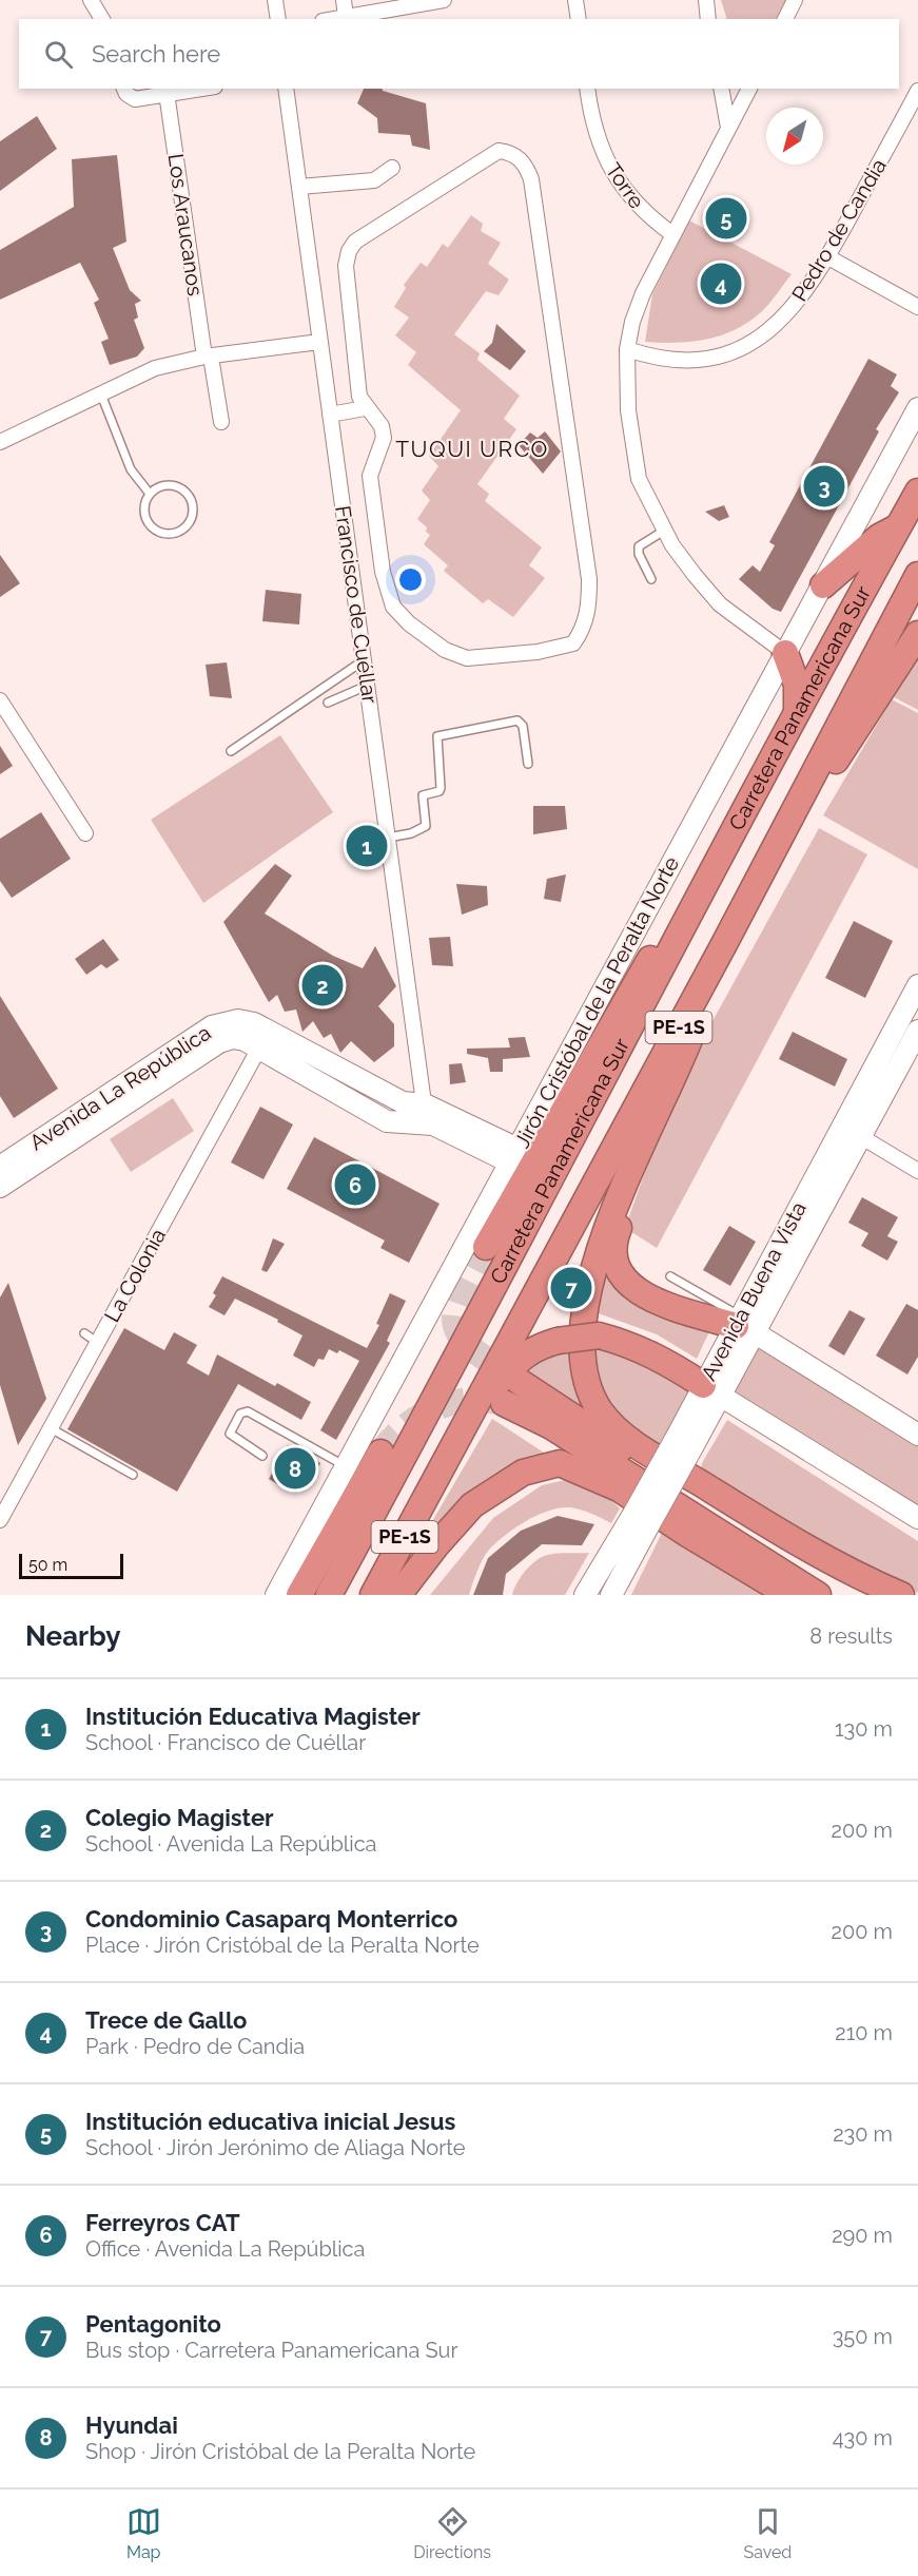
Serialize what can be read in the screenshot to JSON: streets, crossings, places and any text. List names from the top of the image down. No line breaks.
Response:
{"streets":{"highway":["Carretera Panamericana Sur","PE-1S"],"street":["Torre","Los Araucanos","Pedro de Candia","Francisco de Cuéllar","Jirón Cristóbal de la Peralta Norte","Avenida La República","La Colonia","Avenida Buena Vista"]},"crossings":[["Francisco de Cuéllar","Avenida La República"],["Jirón Cristóbal de la Peralta Norte","Avenida La República"],["Avenida La República","La Colonia"]],"districts":["TUQUI URCO"],"scale_bar":"50 m","north":"bottom left","page":{"search":"Search here","pins":["5","4","3","1","2","6","7","8"],"scale":"50 m","heading":["Nearby","8 results"],"list":[{"mark":"1","name":"Institución Educativa Magister","note":"School · Francisco de Cuéllar","value":"130 m"},{"mark":"2","name":"Colegio Magister","note":"School · Avenida La República","value":"200 m"},{"mark":"3","name":"Condominio Casaparq Monterrico","note":"Place · Jirón Cristóbal de la Peralta Norte","value":"200 m"},{"mark":"4","name":"Trece de Gallo","note":"Park · Pedro de Candia","value":"210 m"},{"mark":"5","name":"Institución educativa inicial Jesus","note":"School · Jirón Jerónimo de Aliaga Norte","value":"230 m"},{"mark":"6","name":"Ferreyros CAT","note":"Office · Avenida La República","value":"290 m"},{"mark":"7","name":"Pentagonito","note":"Bus stop · Carretera Panamericana Sur","value":"350 m"},{"mark":"8","name":"Hyundai","note":"Shop · Jirón Cristóbal de la Peralta Norte","value":"430 m"}],"nav":["Map","Directions","Saved"]}}
